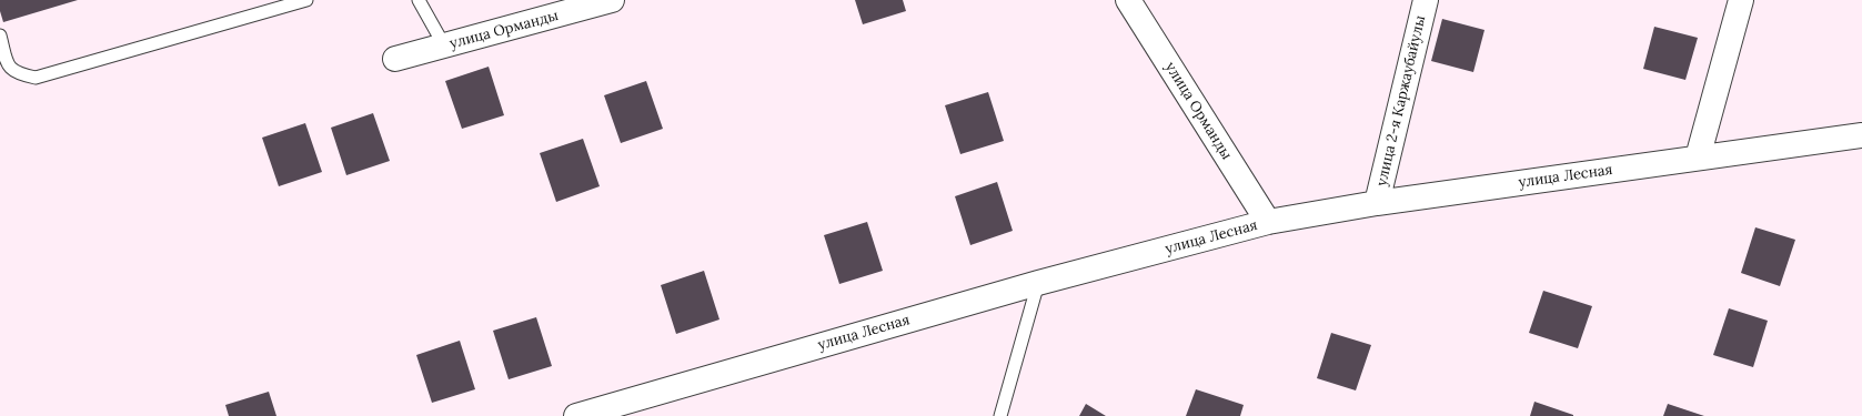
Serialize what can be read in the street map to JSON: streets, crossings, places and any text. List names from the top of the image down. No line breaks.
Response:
{"streets":{"street":["улица Орманды","улица 2-я Каржаубайулы","улица Лесная"]},"crossings":[["улица Орманды","улица Лесная"],["улица 2-я Каржаубайулы","улица Лесная"]]}
